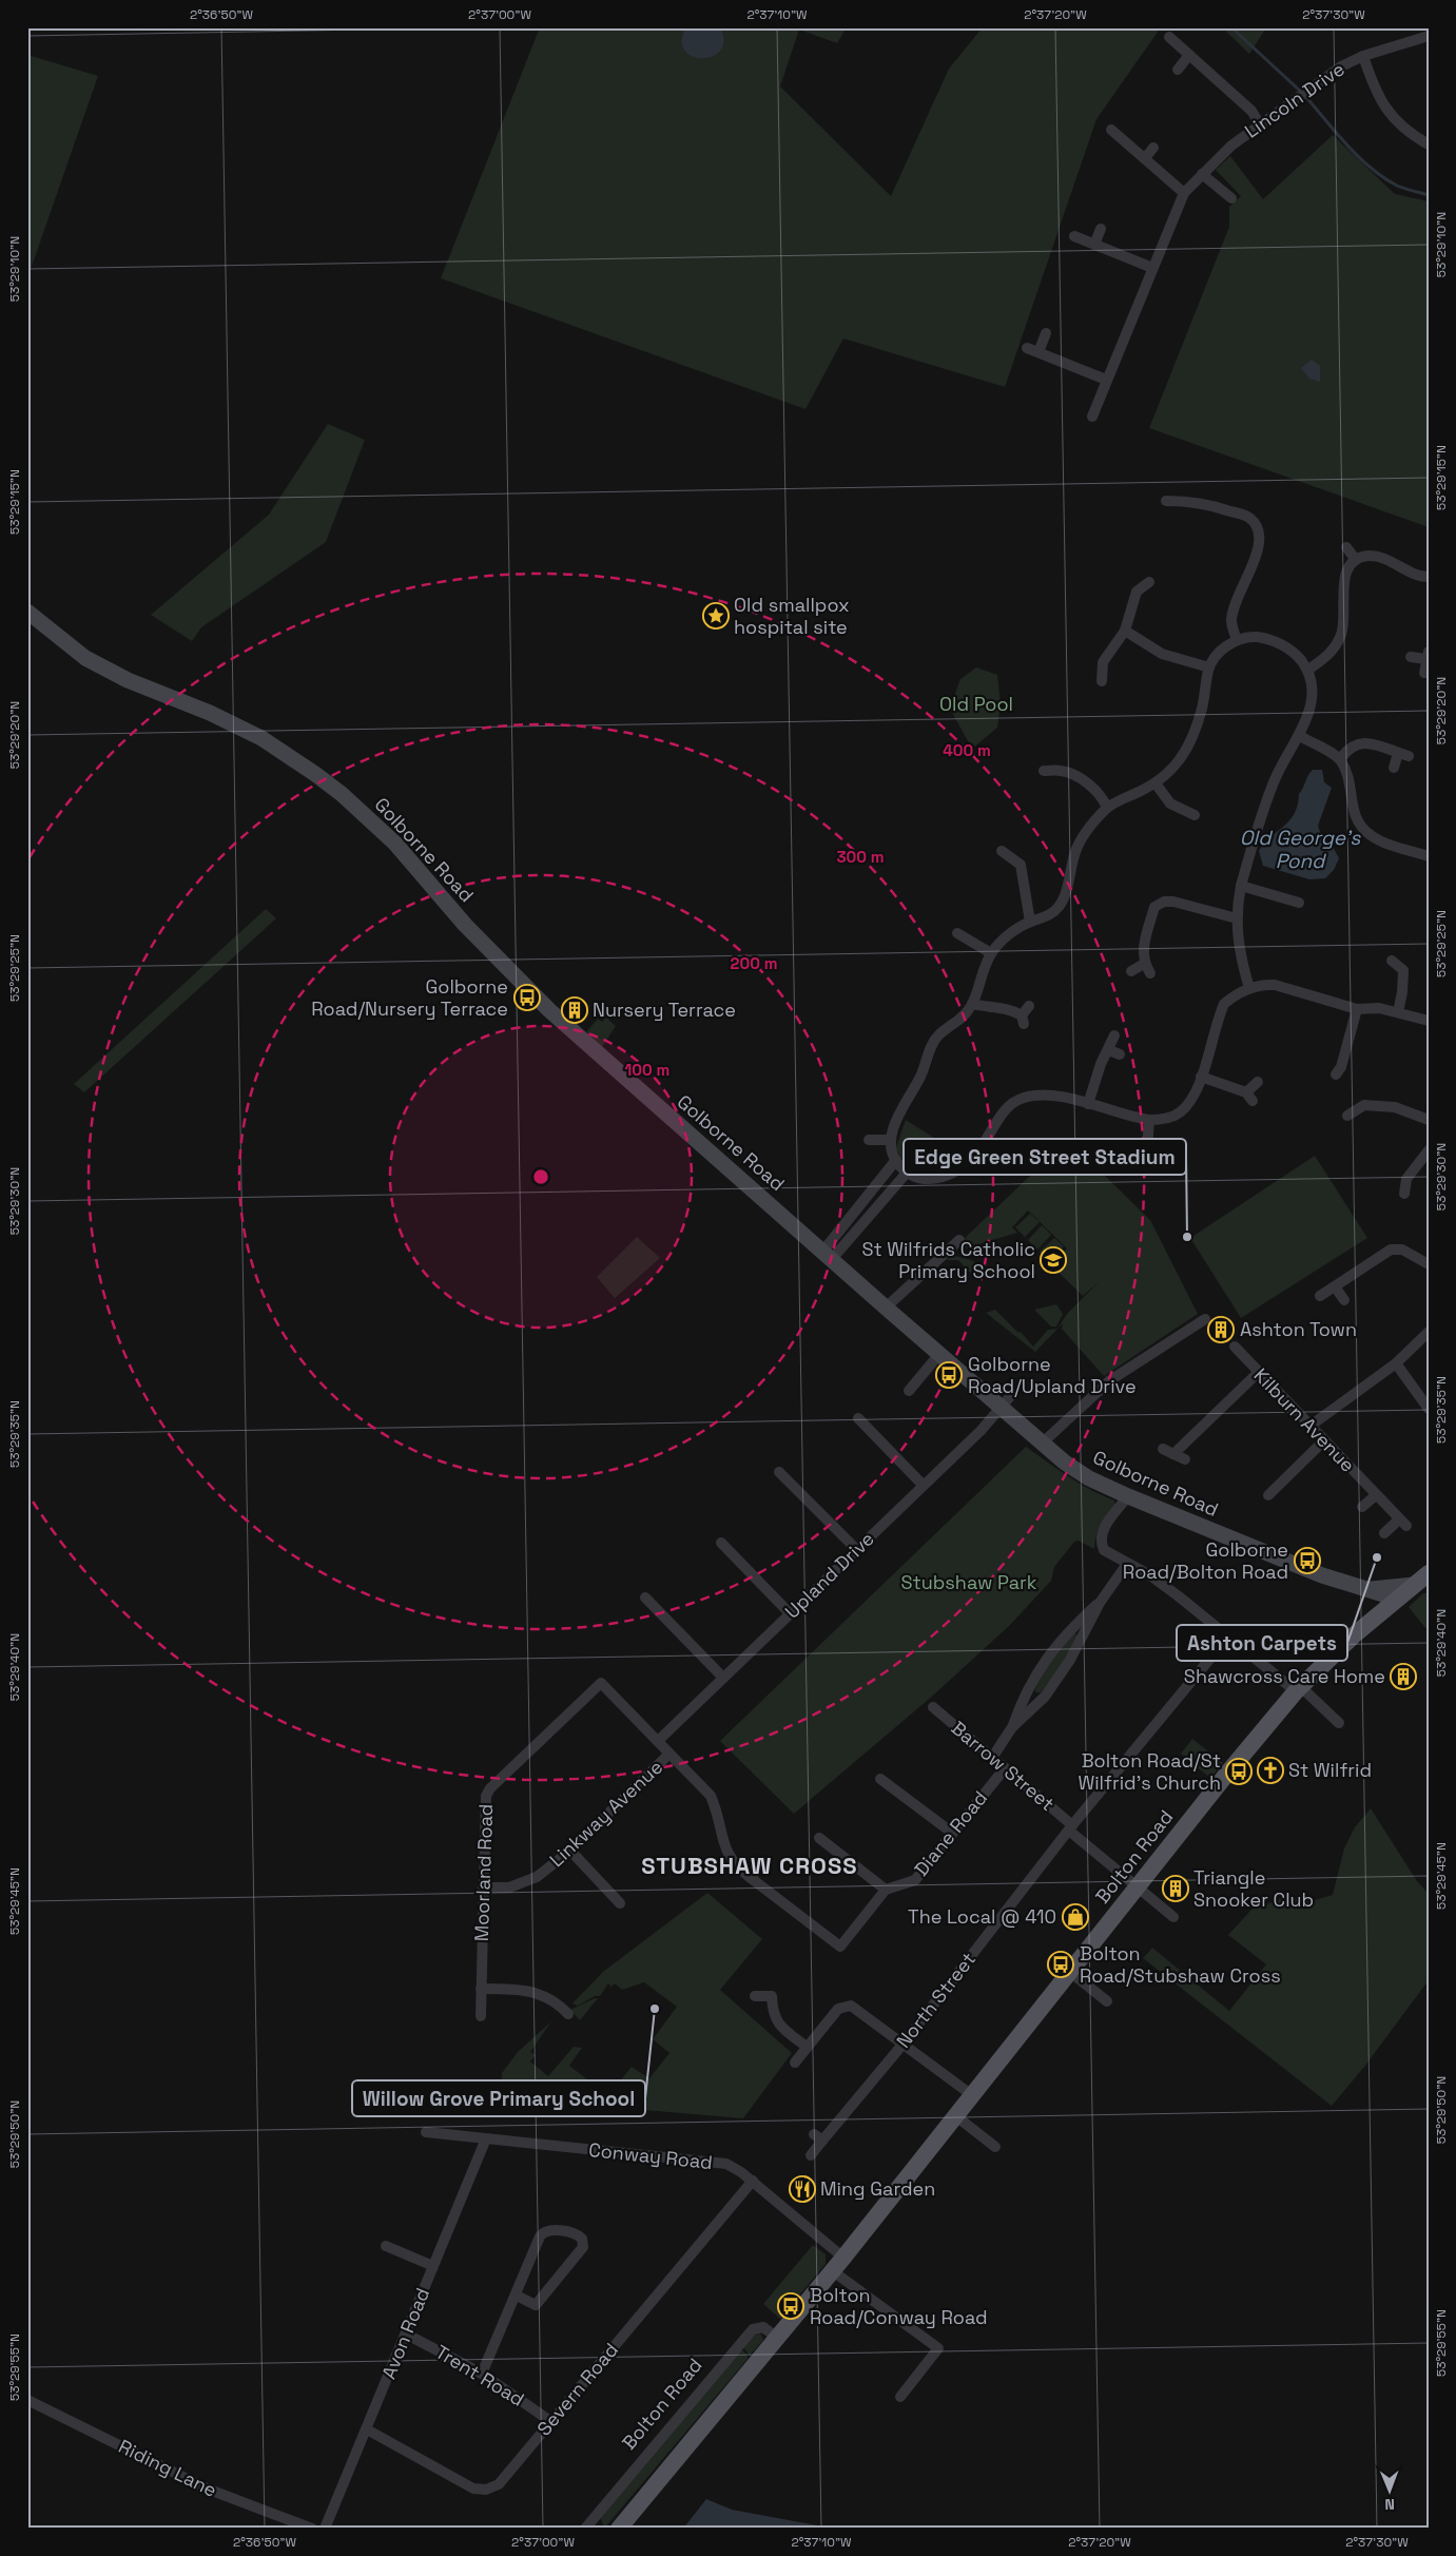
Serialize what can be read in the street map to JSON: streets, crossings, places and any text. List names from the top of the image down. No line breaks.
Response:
{"streets":{"main road":["Golborne Road","Bolton Road"],"street":["Lincoln Drive","Kilburn Avenue","Upland Drive","Barrow Street","Linkway Avenue","Diane Road","Moorland Road","North Street","Conway Road","Avon Road","Trent Road","Severn Road","Riding Lane"]},"crossings":[["Golborne Road","Upland Drive"],["Golborne Road","Bolton Road"],["Upland Drive","Moorland Road"],["Barrow Street","Diane Road"],["Barrow Street","Bolton Road"],["Barrow Street","North Street"],["Linkway Avenue","Moorland Road"],["Bolton Road","Conway Road"],["Conway Road","Avon Road"],["Conway Road","Severn Road"],["Avon Road","Trent Road"],["Avon Road","Severn Road"],["Trent Road","Severn Road"]],"districts":["STUBSHAW CROSS"],"water":["Old George's Pond"],"parks":["Old Pool","Stubshaw Park"],"places":{"place":["Old smallpox hospital site"],"bus stop":["Golborne Road/Nursery Terrace","Golborne Road/Upland Drive","Golborne Road/Bolton Road","Bolton Road/St Wilfrid's Church","Bolton Road/Stubshaw Cross","Bolton Road/Conway Road"],"building":["Nursery Terrace","Ashton Town","Shawcross Care Home","Triangle Snooker Club"],"other":["Edge Green Street Stadium","Ashton Carpets","Willow Grove Primary School"],"school or university":["St Wilfrids Catholic Primary School"],"church":["St Wilfrid"],"shop":["The Local @ 410"],"restaurant":["Ming Garden"]},"north":"bottom","coordinates":["2°36'50\"W","2°37'00\"W","2°37'10\"W","2°37'20\"W","2°37'30\"W","53°29'10\"N","53°29'15\"N","53°29'20\"N","53°29'25\"N","53°29'30\"N","53°29'35\"N","53°29'40\"N","53°29'45\"N","53°29'50\"N","53°29'55\"N"],"rings":["400 m","300 m","200 m","100 m"]}
